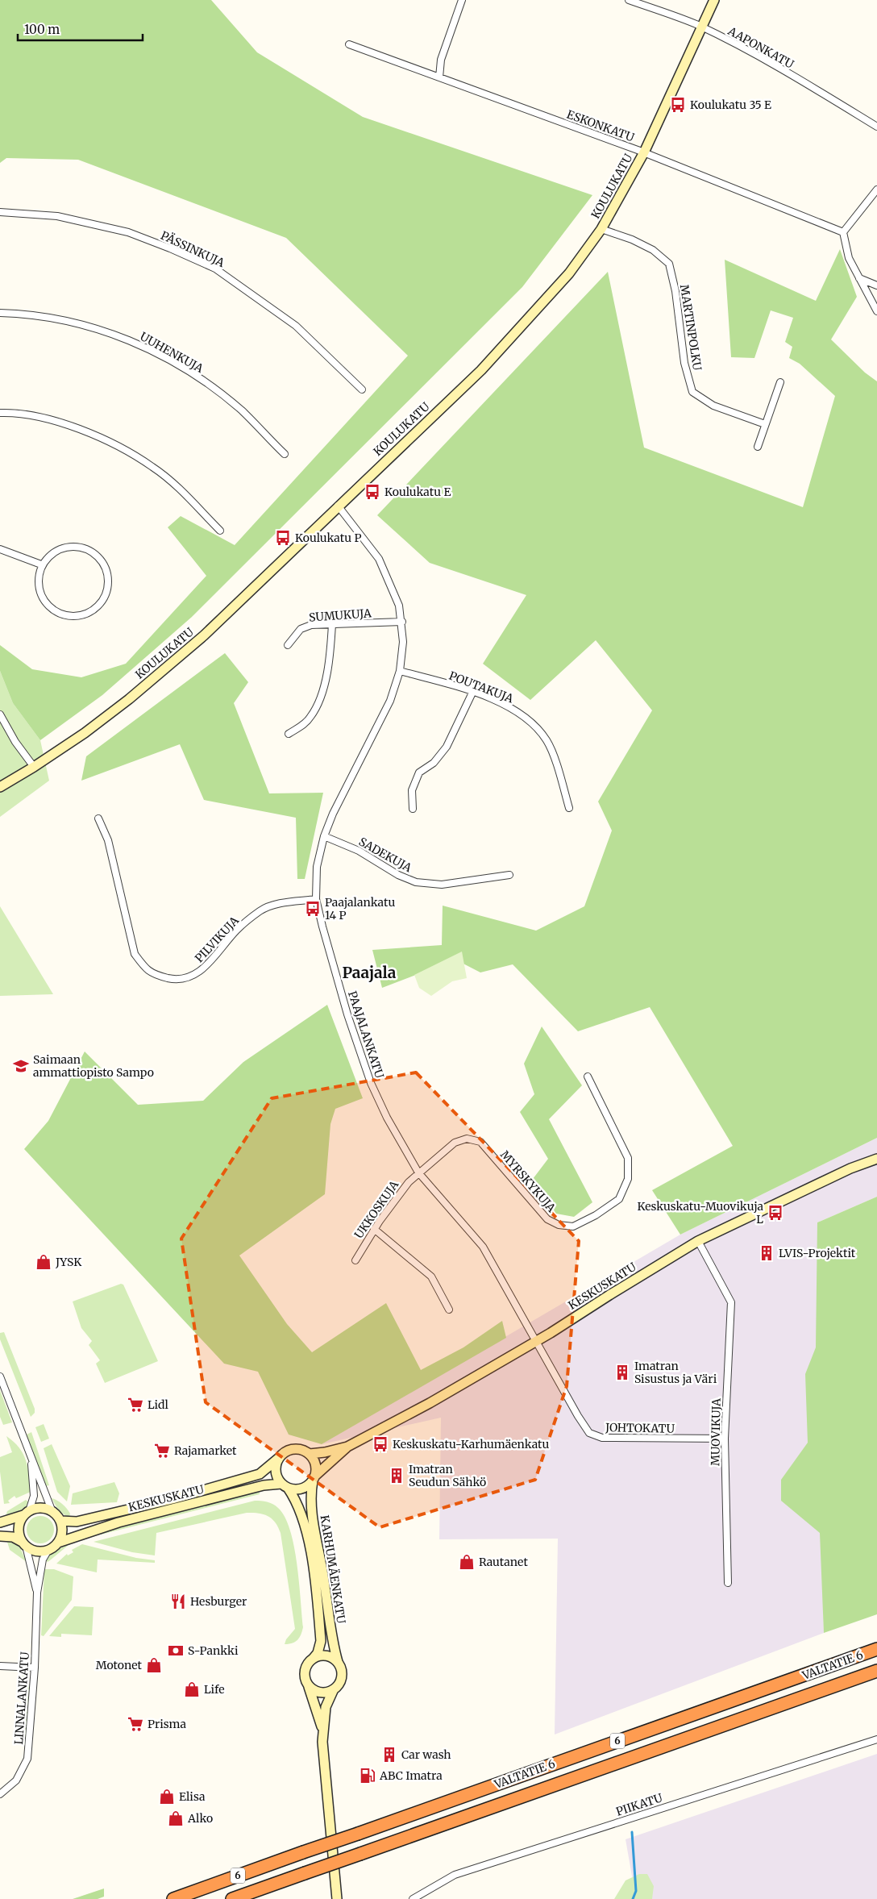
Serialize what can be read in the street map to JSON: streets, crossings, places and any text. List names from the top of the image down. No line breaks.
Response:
{"streets":{"highway":["VALTATIE 6","6"],"street":["AAPONKATU","ESKONKATU","KOULUKATU","PÄSSINKUJA","MARTINPOLKU","UUHENKUJA","SUMUKUJA","POUTAKUJA","SADEKUJA","PILVIKUJA","PAAJALANKATU","MYRSKYKUJA","UKKOSKUJA","KESKUSKATU","JOHTOKATU","MUOVIKUJA","KARHUMÄENKATU","LINNALANKATU","PIIKATU"]},"crossings":[["AAPONKATU","KOULUKATU"],["ESKONKATU","KOULUKATU"],["KOULUKATU","MARTINPOLKU"],["KOULUKATU","PAAJALANKATU"],["SUMUKUJA","PAAJALANKATU"],["POUTAKUJA","PAAJALANKATU"],["SADEKUJA","PAAJALANKATU"],["PILVIKUJA","PAAJALANKATU"],["PAAJALANKATU","MYRSKYKUJA"],["PAAJALANKATU","UKKOSKUJA"],["PAAJALANKATU","KESKUSKATU"],["PAAJALANKATU","JOHTOKATU"],["MYRSKYKUJA","UKKOSKUJA"],["KESKUSKATU","JOHTOKATU"],["KESKUSKATU","MUOVIKUJA"],["KESKUSKATU","KARHUMÄENKATU"],["KESKUSKATU","LINNALANKATU"],["JOHTOKATU","MUOVIKUJA"]],"districts":["Paajala"],"places":{"bus stop":["Koulukatu 35 E","Koulukatu E","Koulukatu P","Paajalankatu 14 P","Keskuskatu-Muovikuja L","Keskuskatu-Karhumäenkatu"],"school or university":["Saimaan ammattiopisto Sampo"],"building":["LVIS-Projektit","Imatran Sisustus ja Väri","Imatran Seudun Sähkö","Car wash"],"shop":["JYSK","Rautanet","Motonet","Life","Elisa","Alko"],"supermarket":["Lidl","Rajamarket","Prisma"],"restaurant":["Hesburger"],"bank":["S-Pankki"],"fuel station":["ABC Imatra"]},"scale_bar":"100 m"}
